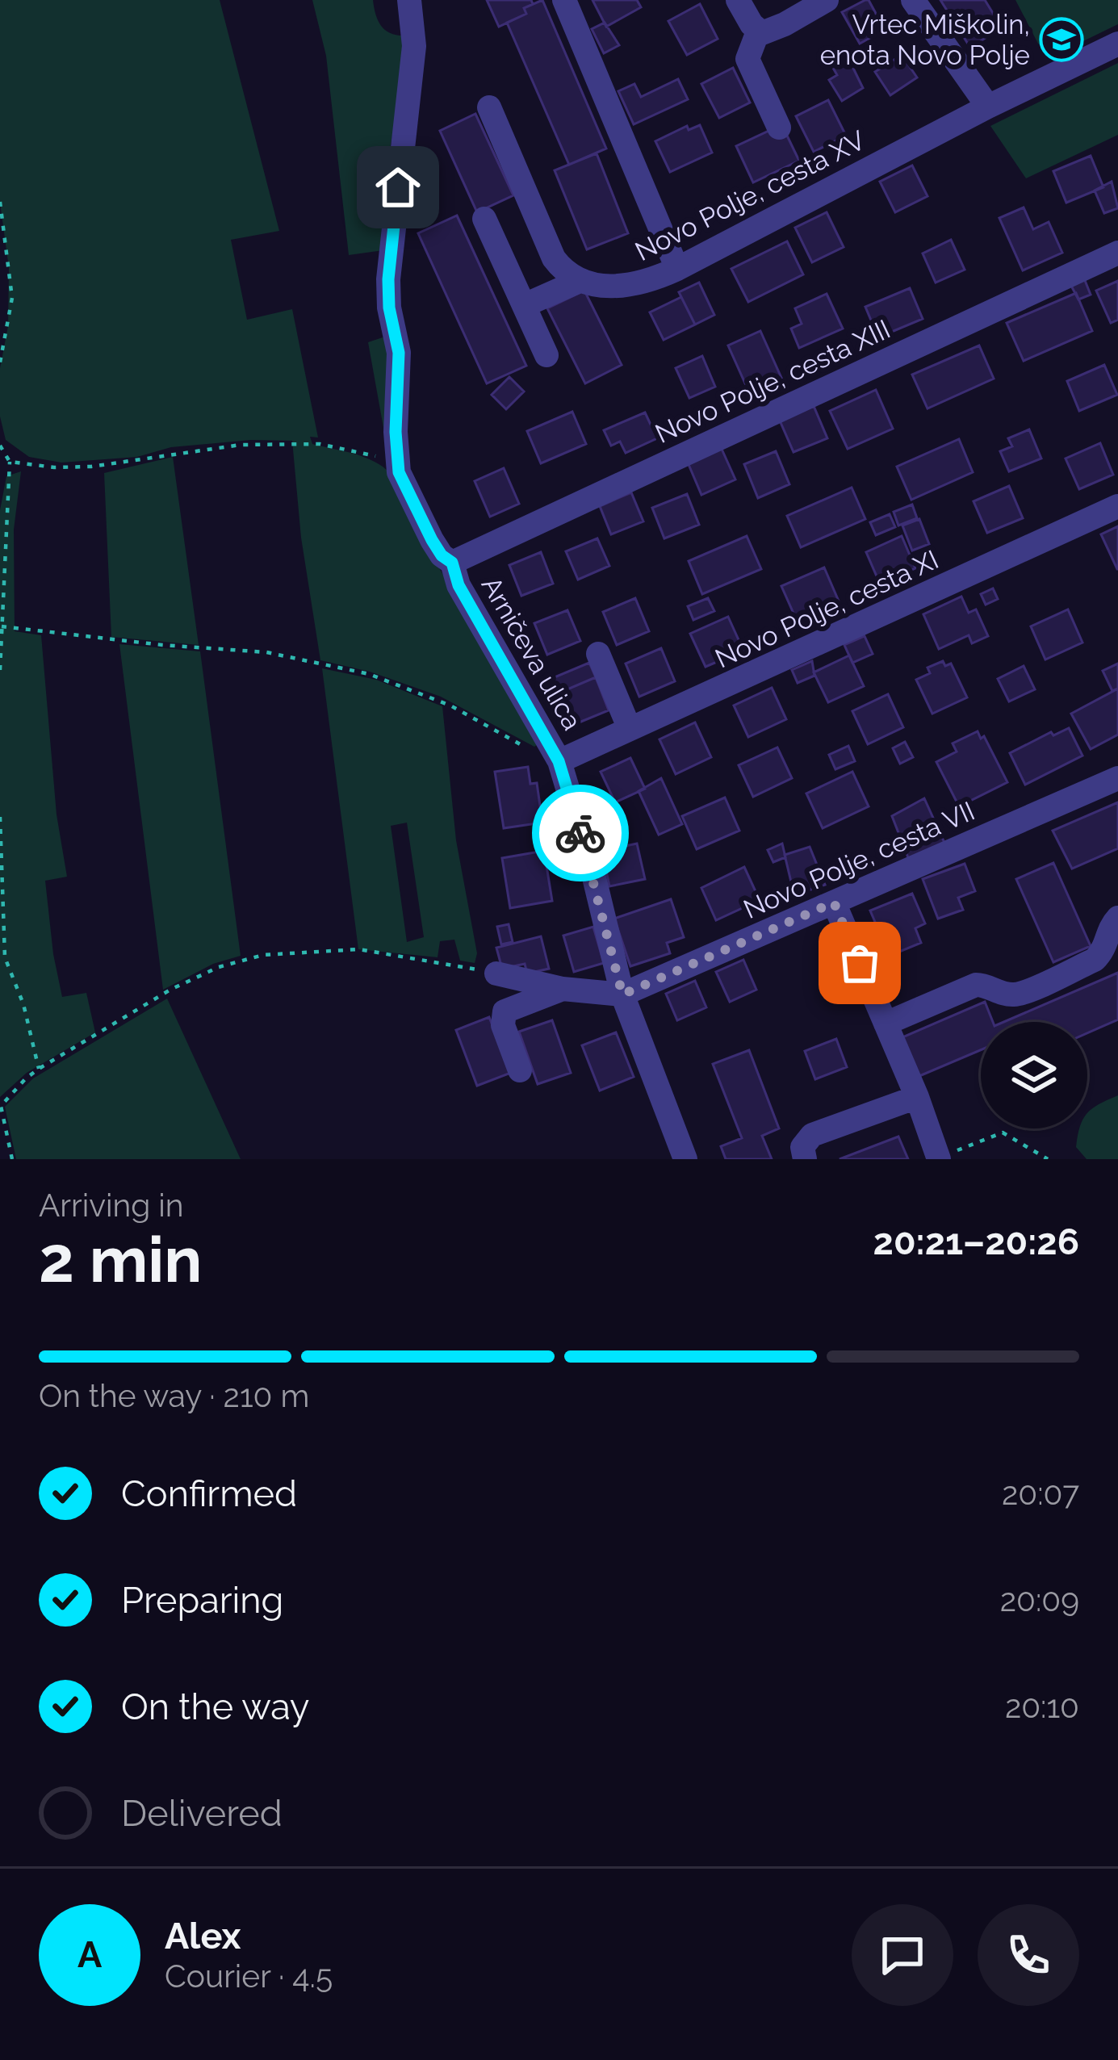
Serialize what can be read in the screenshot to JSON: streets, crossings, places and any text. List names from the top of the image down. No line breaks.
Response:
{"streets":{"street":["Novo Polje, cesta XV","Novo Polje, cesta XIII","Novo Polje, cesta XI","Arničeva ulica","Novo Polje, cesta VII"]},"crossings":[["Novo Polje, cesta XIII","Arničeva ulica"],["Novo Polje, cesta XI","Arničeva ulica"],["Arničeva ulica","Novo Polje, cesta VII"]],"places":{"school or university":["Vrtec Miškolin, enota Novo Polje"]},"page":{"heading":["2 min","Arriving in","20:21–20:26"],"panel":["Alex","Courier · 4.5"],"bar":"On the way · 210 m","list":[["Confirmed","20:07"],["Preparing","20:09"],["On the way","20:10"],"Delivered"],"round":"A"}}
